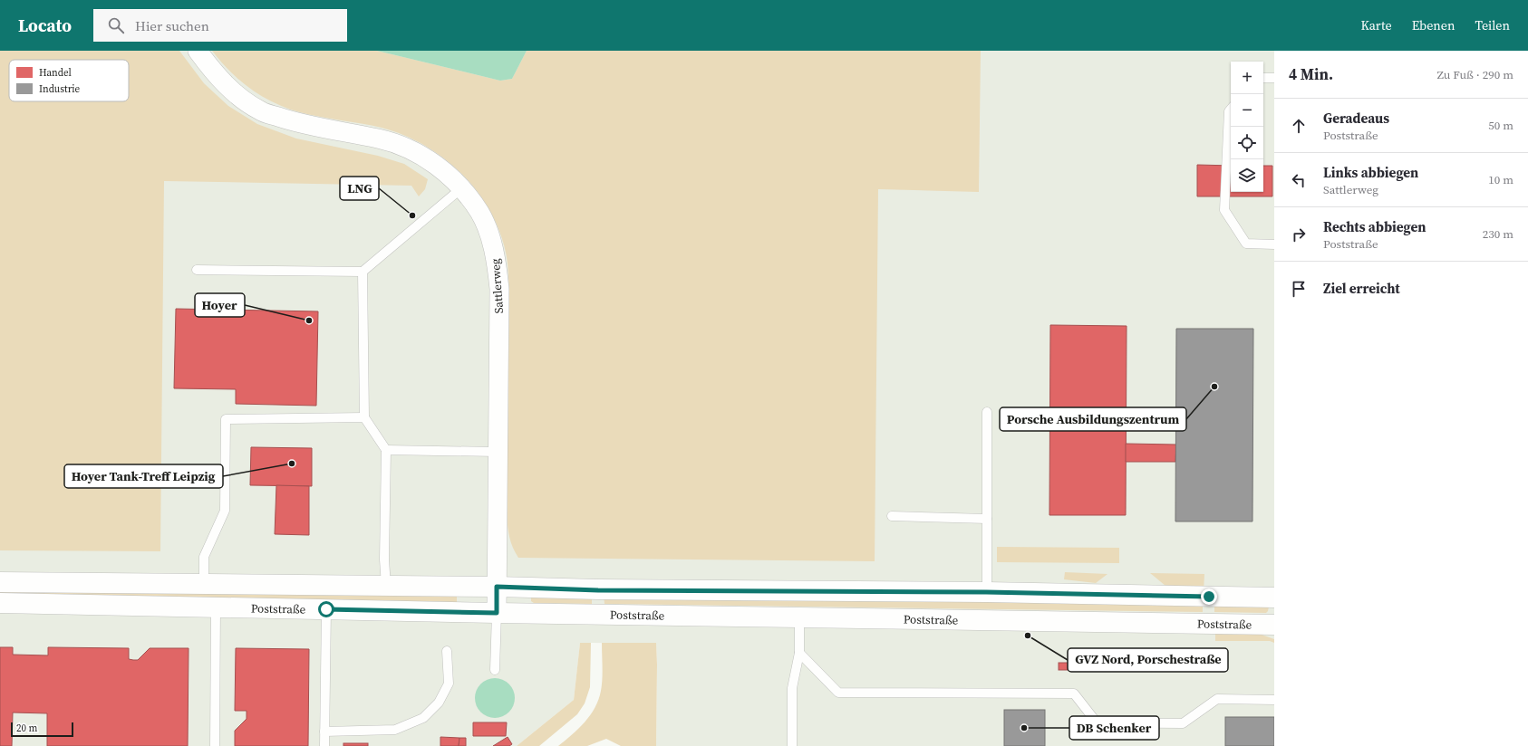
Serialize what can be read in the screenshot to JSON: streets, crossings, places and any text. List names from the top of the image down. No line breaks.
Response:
{"streets":{"street":["Sattlerweg","Poststraße"]},"crossings":[["Sattlerweg","Poststraße"]],"places":["LNG","Hoyer","Porsche Ausbildungszentrum","Hoyer Tank-Treff Leipzig","GVZ Nord, Porschestraße","DB Schenker"],"legend":["Handel","Industrie"],"scale_bar":"20 m","page":{"header":"Locato","search":"Hier suchen","nav":["Karte","Ebenen","Teilen"],"heading":["4 Min.","Zu Fuß · 290 m"],"map_buttons":["+","−"],"list":[["Geradeaus","Poststraße","50 m"],["Links abbiegen","Sattlerweg","10 m"],["Rechts abbiegen","Poststraße","230 m"],"Ziel erreicht"],"scale":"20 m"}}
